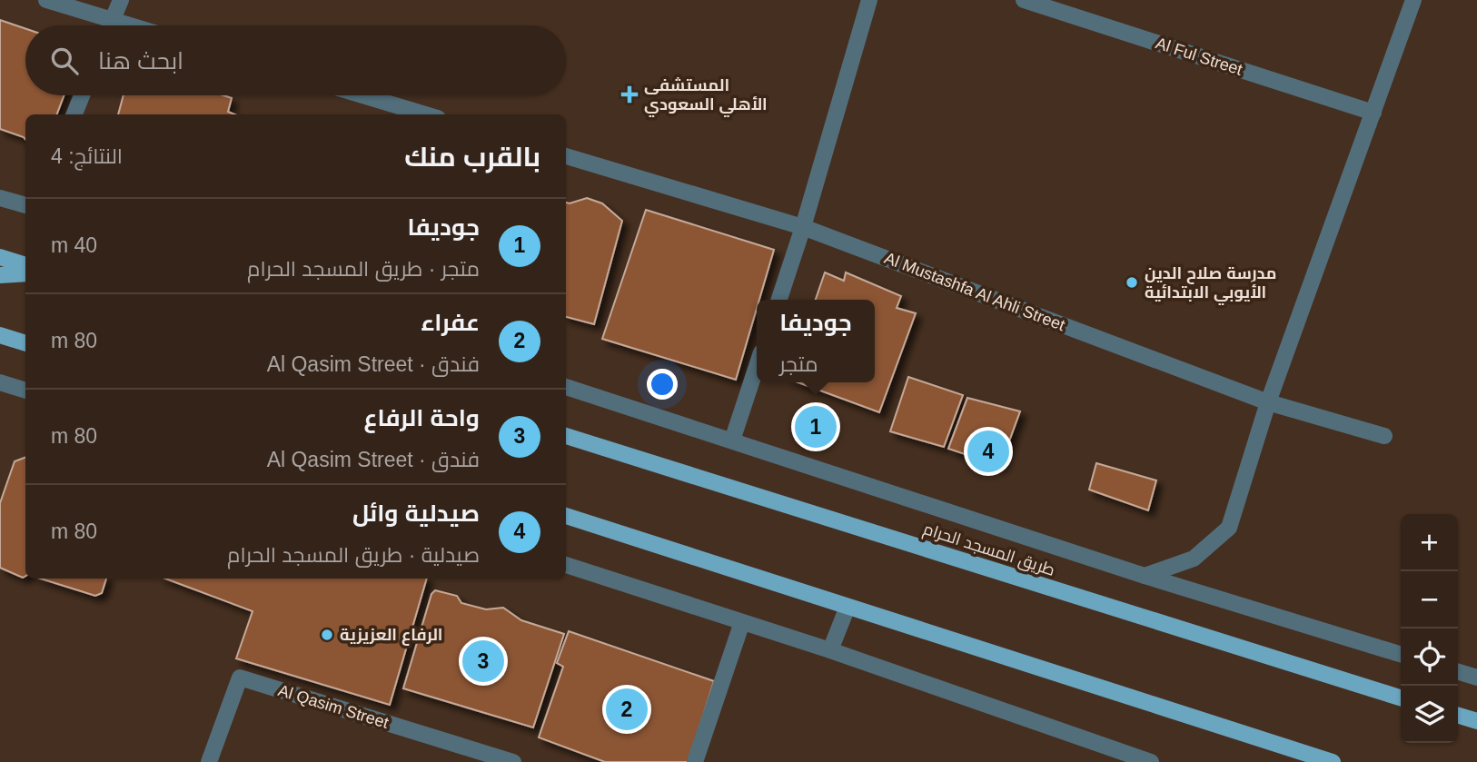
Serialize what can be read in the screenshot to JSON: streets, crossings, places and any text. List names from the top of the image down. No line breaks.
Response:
{"streets":{"main road":["طريق المسجد الحرام"],"street":["Al Ful Street","Al Mustashfa Al Ahli Street","Al Qasim Street"]},"places":{"health":["المستشفى الأهلي السعودي"],"other":["مدرسة صلاح الدين الأيوبي الابتدائية","الرفاع العزيزية"]},"page":{"search":"ابحث هنا","heading":["بالقرب منك","النتائج: 4"],"list":[{"mark":"1","name":"جوديفا","note":"متجر · طريق المسجد الحرام","value":"40 m"},{"mark":"2","name":"عفراء","note":"فندق · Al Qasim Street","value":"80 m"},{"mark":"3","name":"واحة الرفاع","note":"فندق · Al Qasim Street","value":"80 m"},{"mark":"4","name":"صيدلية وائل","note":"صيدلية · طريق المسجد الحرام","value":"80 m"}],"popup":["جوديفا","متجر"],"pins":["1","4","3","2"],"map_buttons":["+","−"]}}
